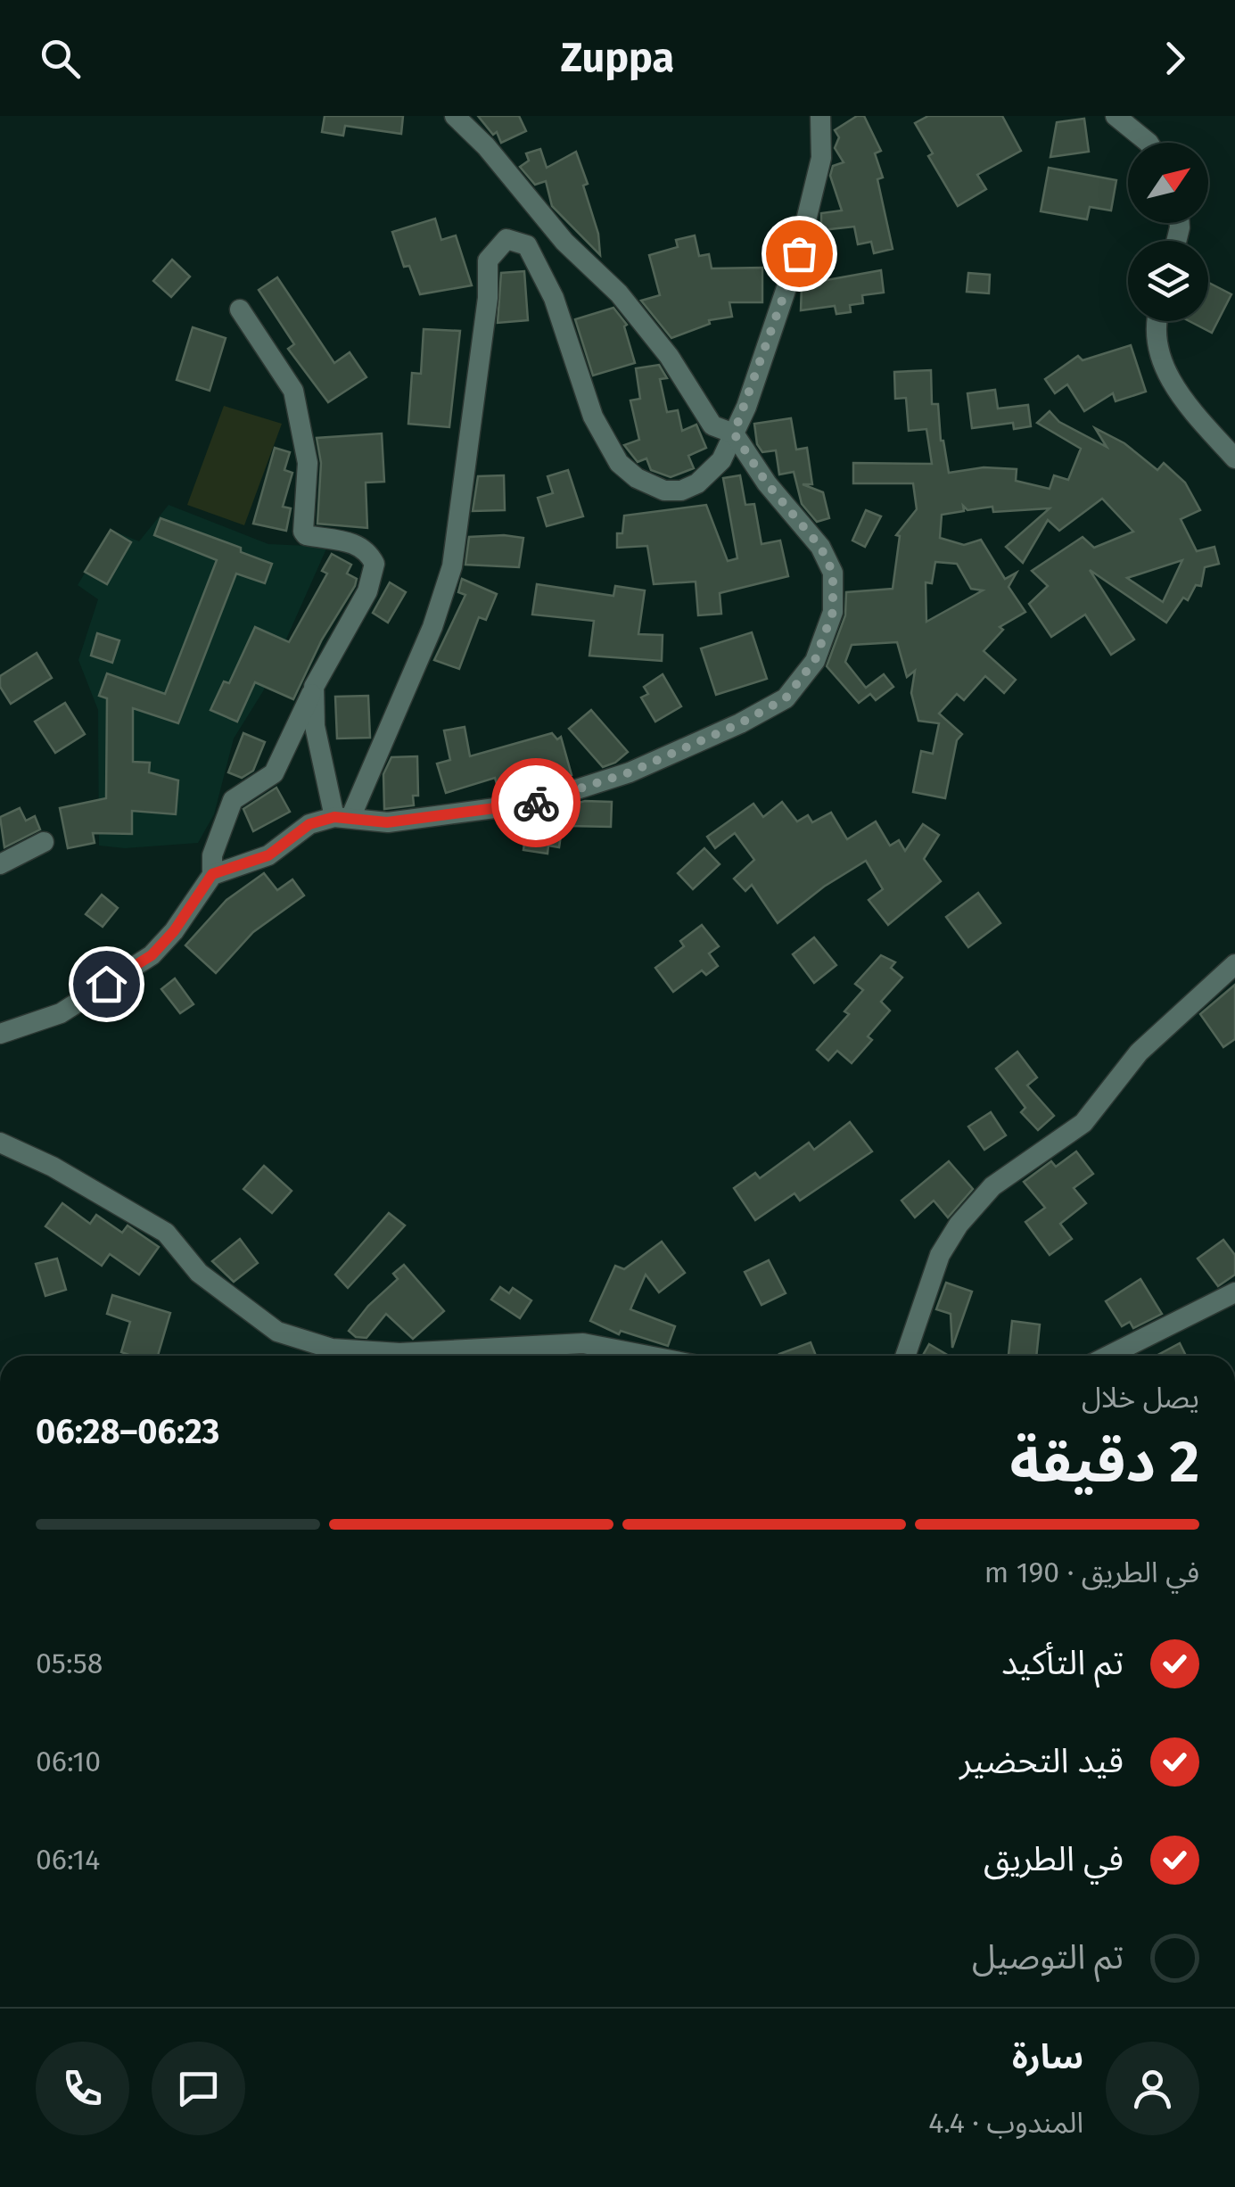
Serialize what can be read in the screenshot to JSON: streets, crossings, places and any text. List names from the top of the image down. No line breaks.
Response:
{"north":"top right","page":{"header":"Zuppa","heading":["2 دقيقة","يصل خلال","06:23–06:28"],"panel":["سارة","المندوب · 4.4"],"bar":"في الطريق · 190 m","list":[["تم التأكيد","05:58"],["قيد التحضير","06:10"],["في الطريق","06:14"],"تم التوصيل"]}}
